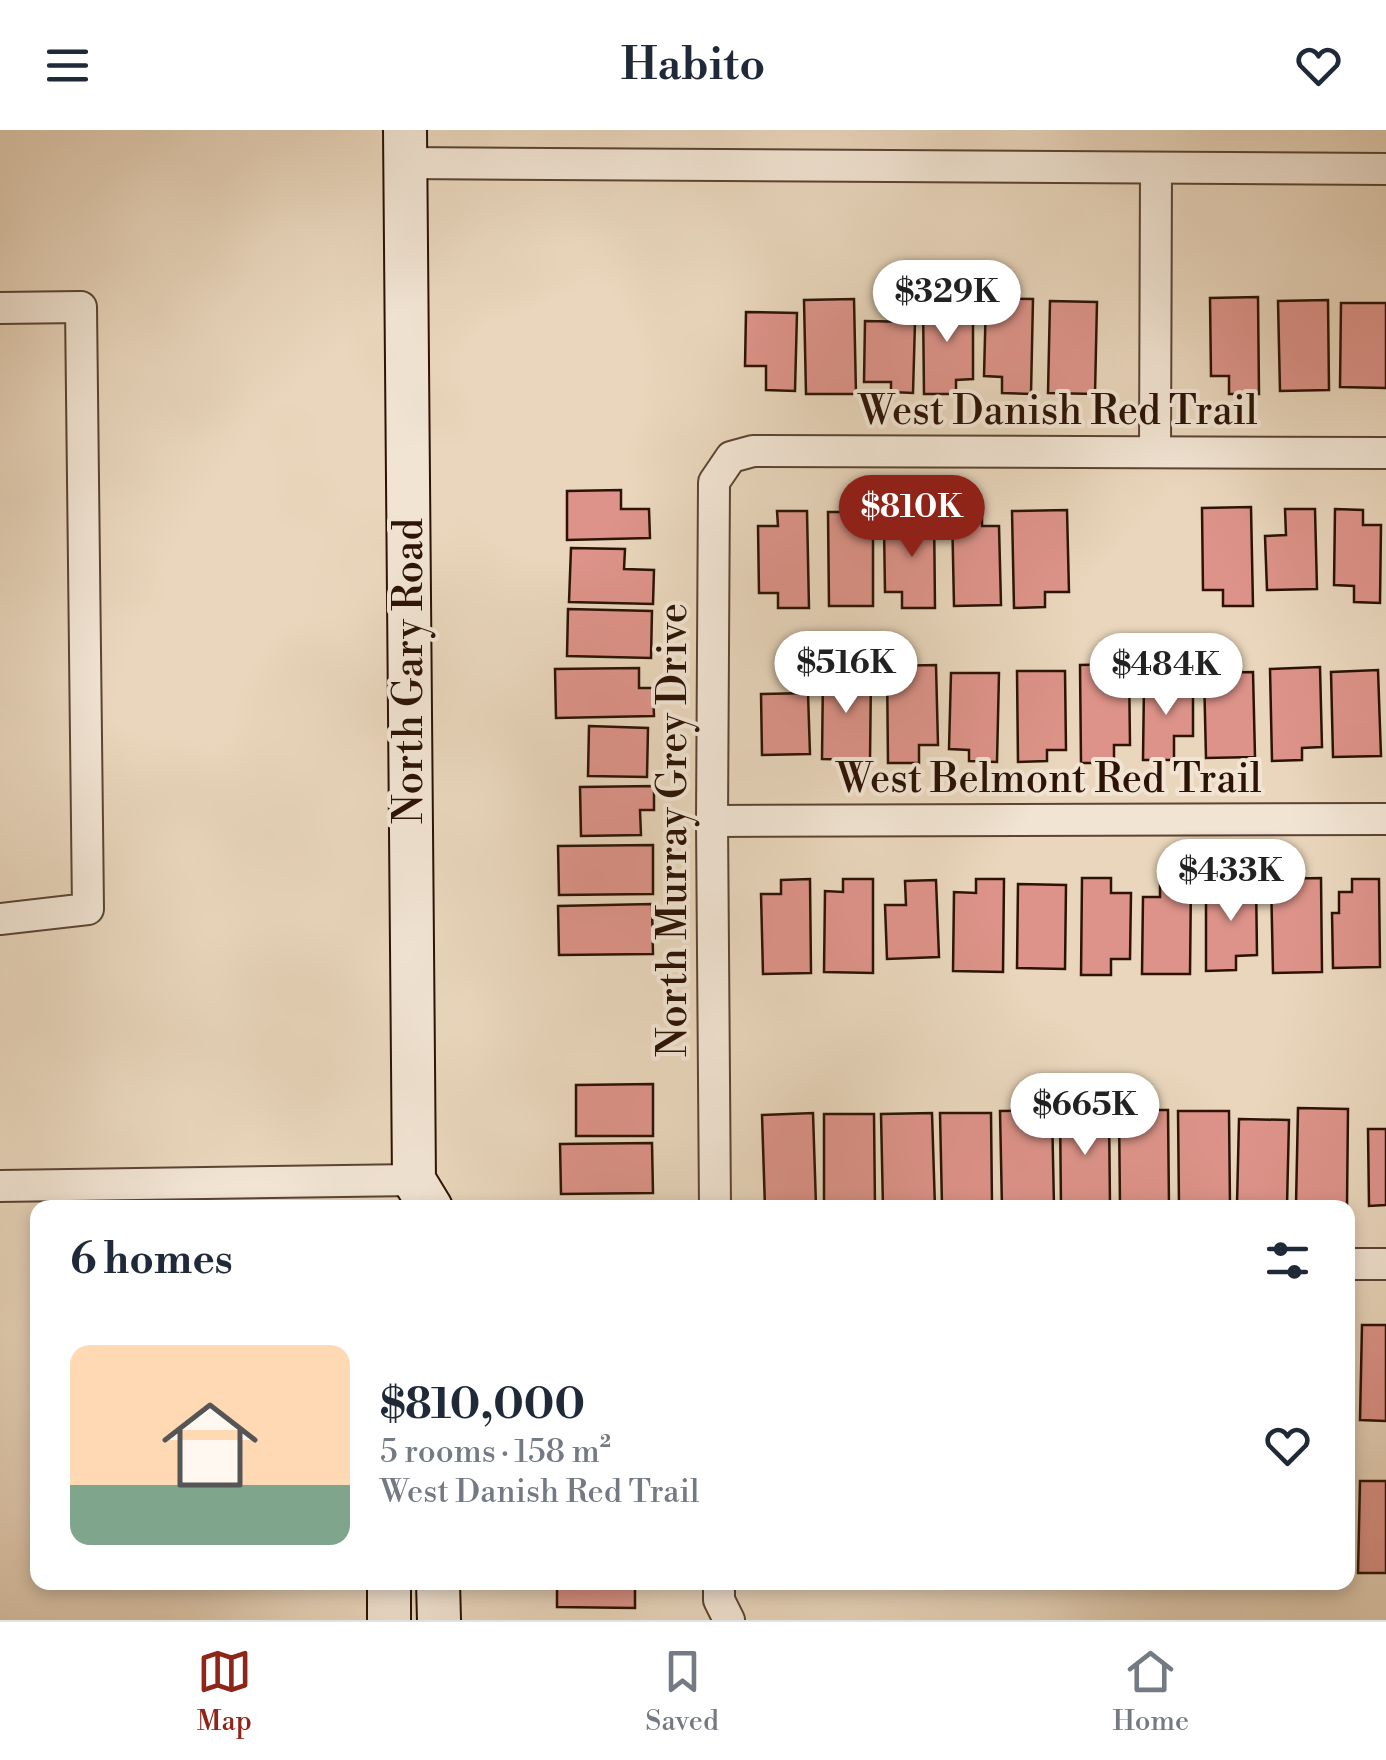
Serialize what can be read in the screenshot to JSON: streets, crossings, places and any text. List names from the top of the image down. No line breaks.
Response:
{"streets":{"main road":["North Gary Road"],"street":["West Danish Red Trail","West Belmont Red Trail","North Murray Grey Drive"]},"crossings":[["West Danish Red Trail","North Murray Grey Drive"],["West Belmont Red Trail","North Murray Grey Drive"]],"page":{"header":"Habito","price":["$329K","$810K","$516K","$484K","$433K","$665K"],"heading":"6 homes","list":[{"name":"$810,000","note":"5 rooms · 158 m² · West Danish Red Trail"}],"tabs":["Map","Saved","Home"]}}
